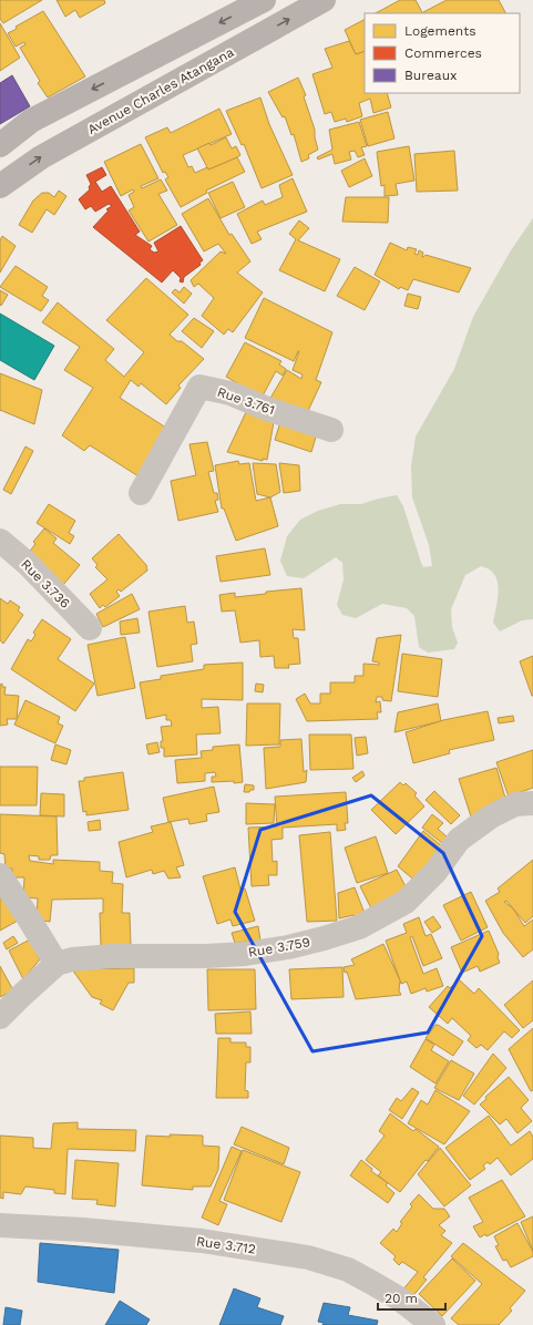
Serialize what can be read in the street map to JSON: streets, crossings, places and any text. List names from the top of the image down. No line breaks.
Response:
{"streets":{"main road":["Avenue Charles Atangana"],"street":["Rue 3.761","Rue 3.736","Rue 3.759","Rue 3.712"]},"legend":["Logements","Commerces","Bureaux"],"scale_bar":"20 m"}
